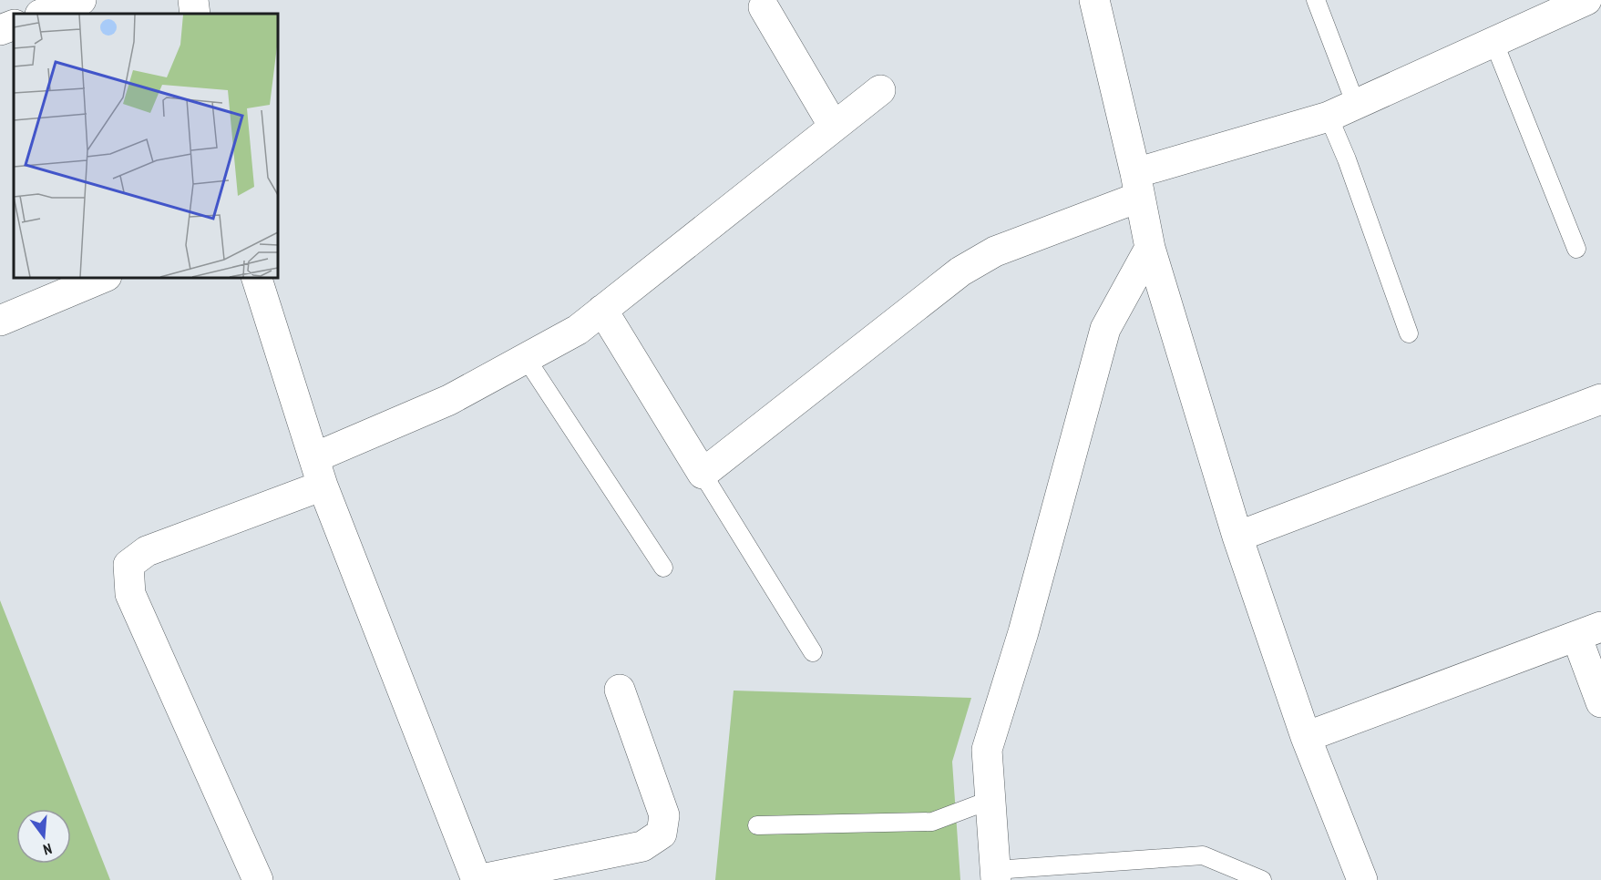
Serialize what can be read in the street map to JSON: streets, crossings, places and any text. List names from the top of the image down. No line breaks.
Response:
{"north":"bottom"}
